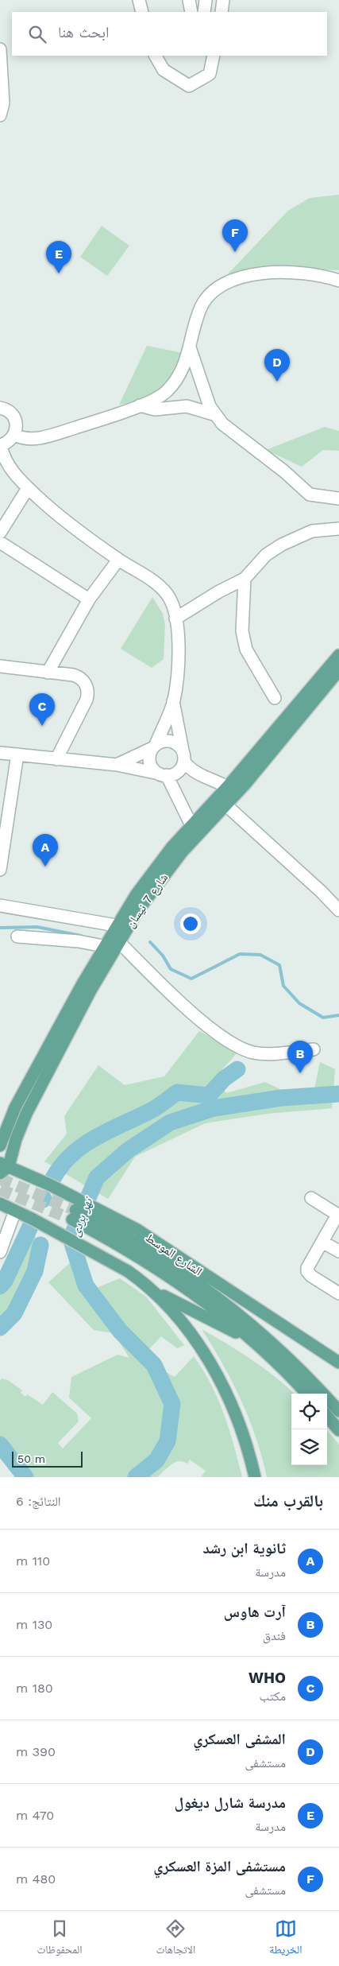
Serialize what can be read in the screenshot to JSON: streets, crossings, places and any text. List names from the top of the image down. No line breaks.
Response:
{"streets":{"main road":["شارع 7 نيسان","الشارع الموسط"]},"crossings":[["شارع 7 نيسان","الشارع الموسط"]],"water":["نهر بردى"],"scale_bar":"50 m","page":{"search":"ابحث هنا","pins":["F","E","D","C","A","B"],"scale":"50 m","heading":["بالقرب منك","النتائج: 6"],"list":[{"mark":"A","name":"ثانوية ابن رشد","note":"مدرسة","value":"110 m"},{"mark":"B","name":"آرت هاوس","note":"فندق","value":"130 m"},{"mark":"C","name":"WHO","note":"مكتب","value":"180 m"},{"mark":"D","name":"المشفى العسكري","note":"مستشفى","value":"390 m"},{"mark":"E","name":"مدرسة شارل ديغول","note":"مدرسة","value":"470 m"},{"mark":"F","name":"مستشفى المزة العسكري","note":"مستشفى","value":"480 m"}],"nav":["الخريطة","الاتجاهات","المحفوظات"]}}
